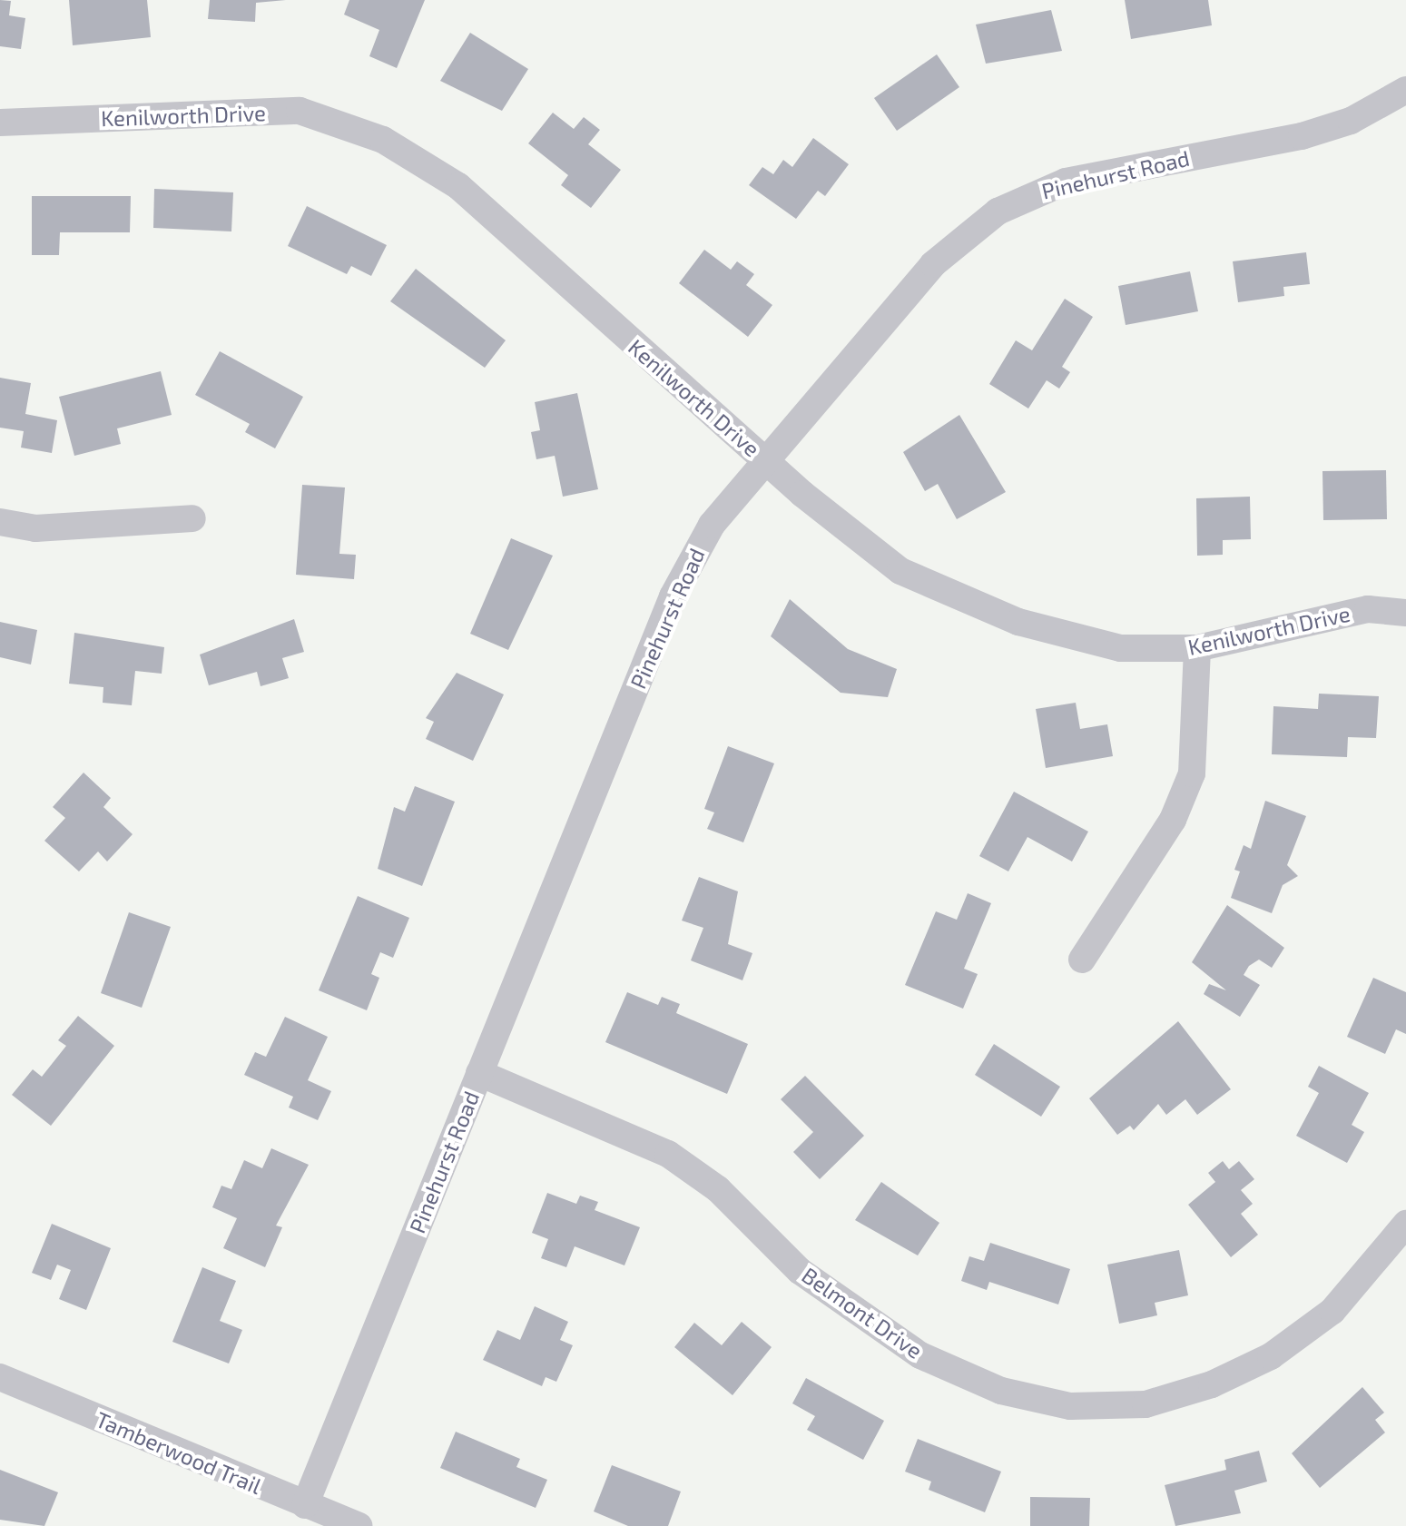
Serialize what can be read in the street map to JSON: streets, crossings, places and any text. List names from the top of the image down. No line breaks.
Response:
{"streets":{"street":["Kenilworth Drive","Pinehurst Road","Belmont Drive","Tamberwood Trail"]},"crossings":[["Kenilworth Drive","Pinehurst Road"],["Pinehurst Road","Belmont Drive"],["Pinehurst Road","Tamberwood Trail"]]}
